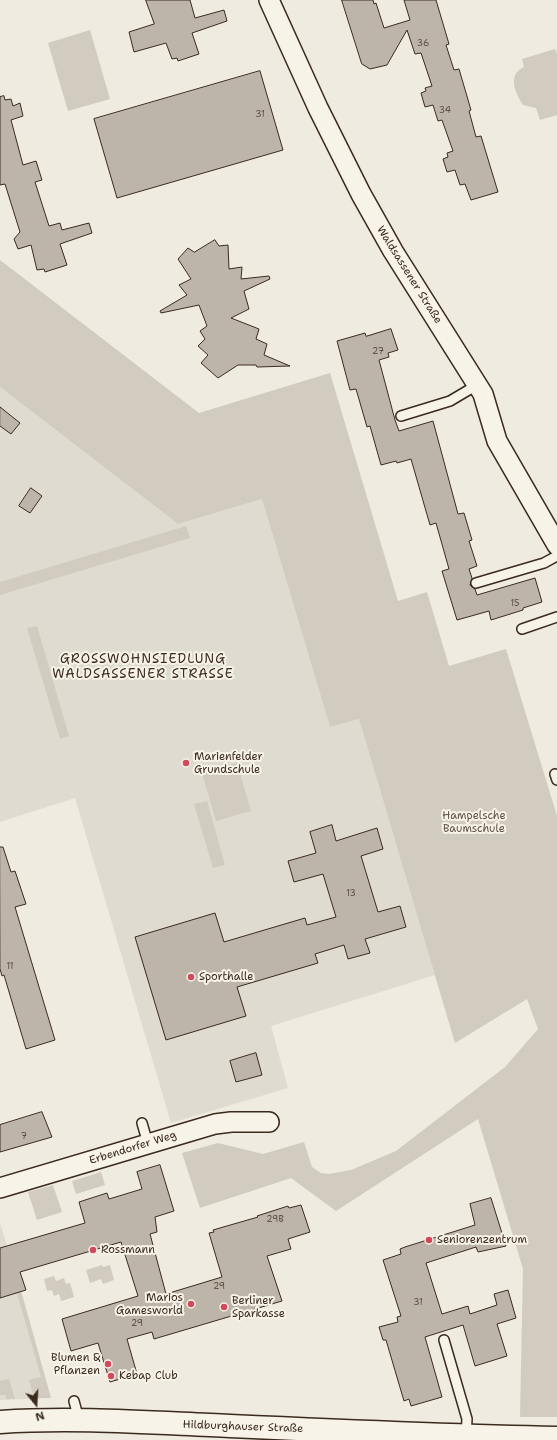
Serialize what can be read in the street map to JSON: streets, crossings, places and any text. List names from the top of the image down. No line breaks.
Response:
{"streets":{"main road":["Hildburghauser Straße"],"street":["Waldsassener Straße","Erbendorfer Weg"]},"districts":["GROSSWOHNSIEDLUNG WALDSASSENER STRASSE"],"parks":["Hampelsche Baumschule"],"places":["Marienfelder Grundschule","Sporthalle","Seniorenzentrum","Rossmann","Marios Gamesworld","Berliner Sparkasse","Blumen & Pflanzen","Kebap Club"],"house_numbers":["36","34","31","27","15","13","11","7","29B","29","31","29"],"north":"bottom"}
